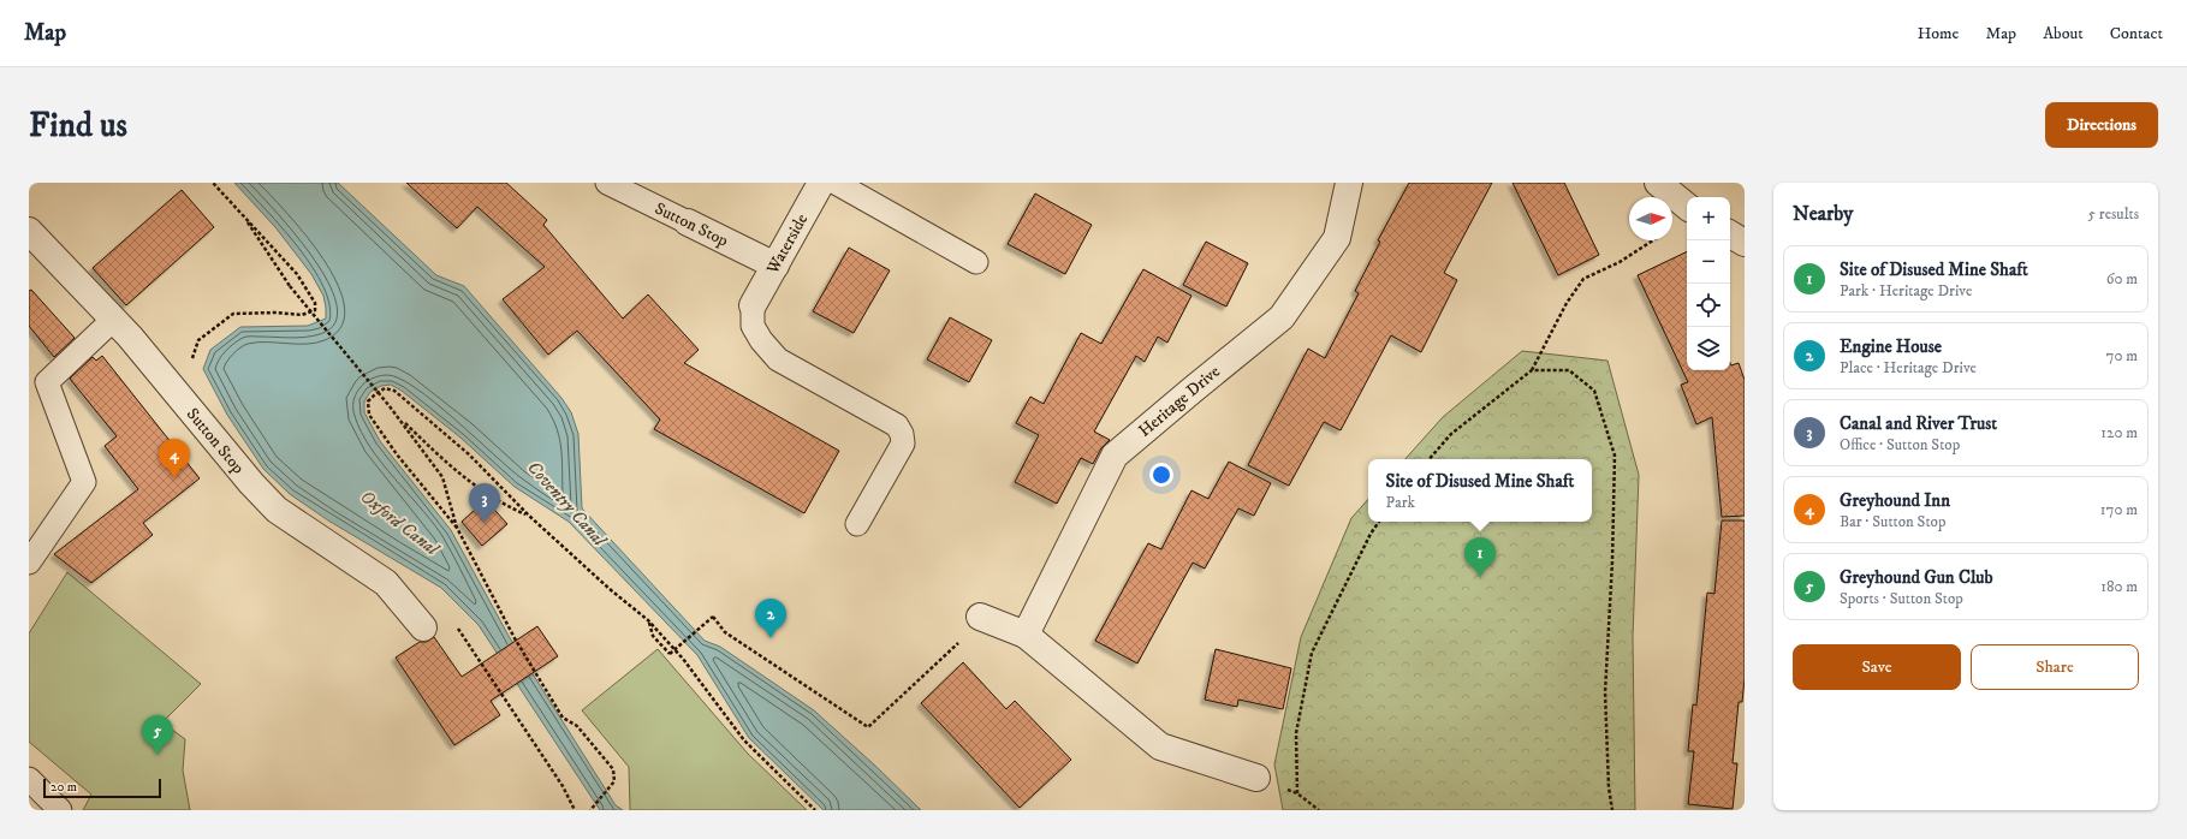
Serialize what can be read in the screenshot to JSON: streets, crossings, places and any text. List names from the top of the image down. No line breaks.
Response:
{"streets":{"street":["Sutton Stop","Waterside","Heritage Drive"]},"crossings":[["Sutton Stop","Waterside"]],"water":["Coventry Canal","Oxford Canal"],"scale_bar":"20 m","north":"right","page":{"header":"Map","nav":["Home","Map","About","Contact"],"buttons":["Directions",["Save","Share"]],"title":"Find us","heading":["Nearby","5 results"],"map_buttons":["+","−"],"list":[{"mark":"1","name":"Site of Disused Mine Shaft","note":"Park · Heritage Drive","value":"60 m"},{"mark":"2","name":"Engine House","note":"Place · Heritage Drive","value":"70 m"},{"mark":"3","name":"Canal and River Trust","note":"Office · Sutton Stop","value":"120 m"},{"mark":"4","name":"Greyhound Inn","note":"Bar · Sutton Stop","value":"170 m"},{"mark":"5","name":"Greyhound Gun Club","note":"Sports · Sutton Stop","value":"180 m"}],"pins":["4","3","1","2","5"],"popup":["Site of Disused Mine Shaft","Park"],"scale":"20 m"}}
